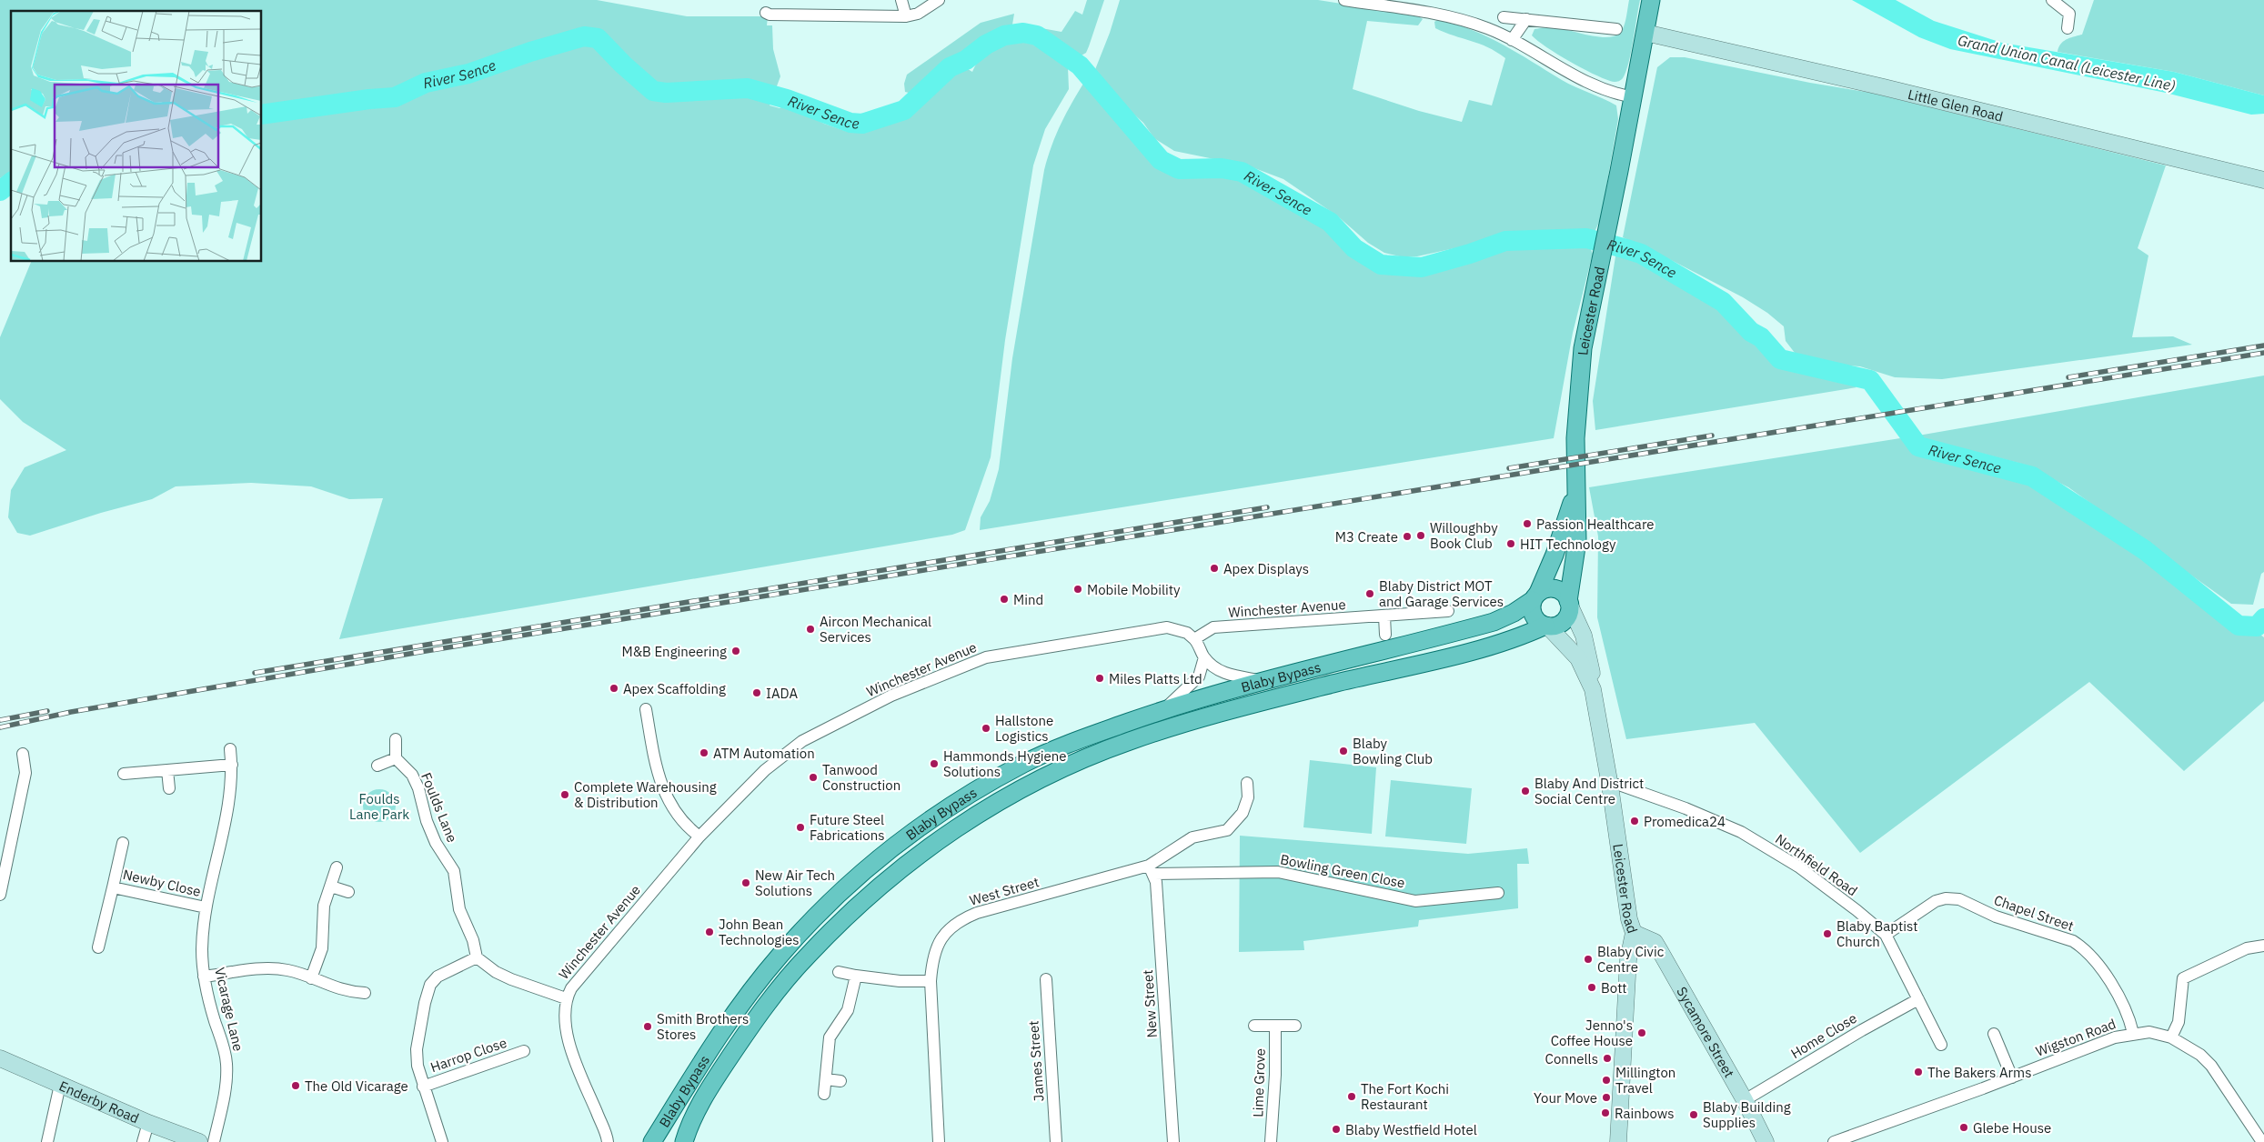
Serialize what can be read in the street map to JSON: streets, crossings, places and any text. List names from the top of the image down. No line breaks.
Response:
{"streets":{"main road":["Leicester Road","Blaby Bypass"],"street":["Little Glen Road","Winchester Avenue","Foulds Lane","Northfield Road","Bowling Green Close","Newby Close","West Street","Chapel Street","New Street","Vicarage Lane","Sycamore Street","Home Close","Wigston Road","Harrop Close","James Street","Lime Grove","Enderby Road"]},"crossings":[["Little Glen Road","Leicester Road"],["Leicester Road","Blaby Bypass"],["Leicester Road","Northfield Road"],["Leicester Road","Sycamore Street"],["Northfield Road","Chapel Street"],["Northfield Road","Home Close"],["Bowling Green Close","West Street"],["Bowling Green Close","New Street"],["Newby Close","Vicarage Lane"],["West Street","New Street"],["Chapel Street","Wigston Road"],["Sycamore Street","Home Close"]],"water":["Grand Union Canal (Leicester Line)","River Sence"],"parks":["Foulds Lane Park"],"places":["Passion Healthcare","Willoughby Book Club","M3 Create","HIT Technology","Apex Displays","Mobile Mobility","Blaby District MOT and Garage Services","Mind","Aircon Mechanical Services","M&B Engineering","Miles Platts Ltd","Apex Scaffolding","IADA","Hallstone Logistics","Blaby Bowling Club","ATM Automation","Hammonds Hygiene Solutions","Tanwood Construction","Blaby And District Social Centre","Complete Warehousing & Distribution","Promedica24","Future Steel Fabrications","New Air Tech Solutions","John Bean Technologies","Blaby Baptist Church","Blaby Civic Centre","Bott","Smith Brothers Stores","Jenno's Coffee House","Connells","The Bakers Arms","Millington Travel","The Old Vicarage","The Fort Kochi Restaurant","Your Move","Rainbows","Blaby Building Supplies","Glebe House","Blaby Westfield Hotel"]}
